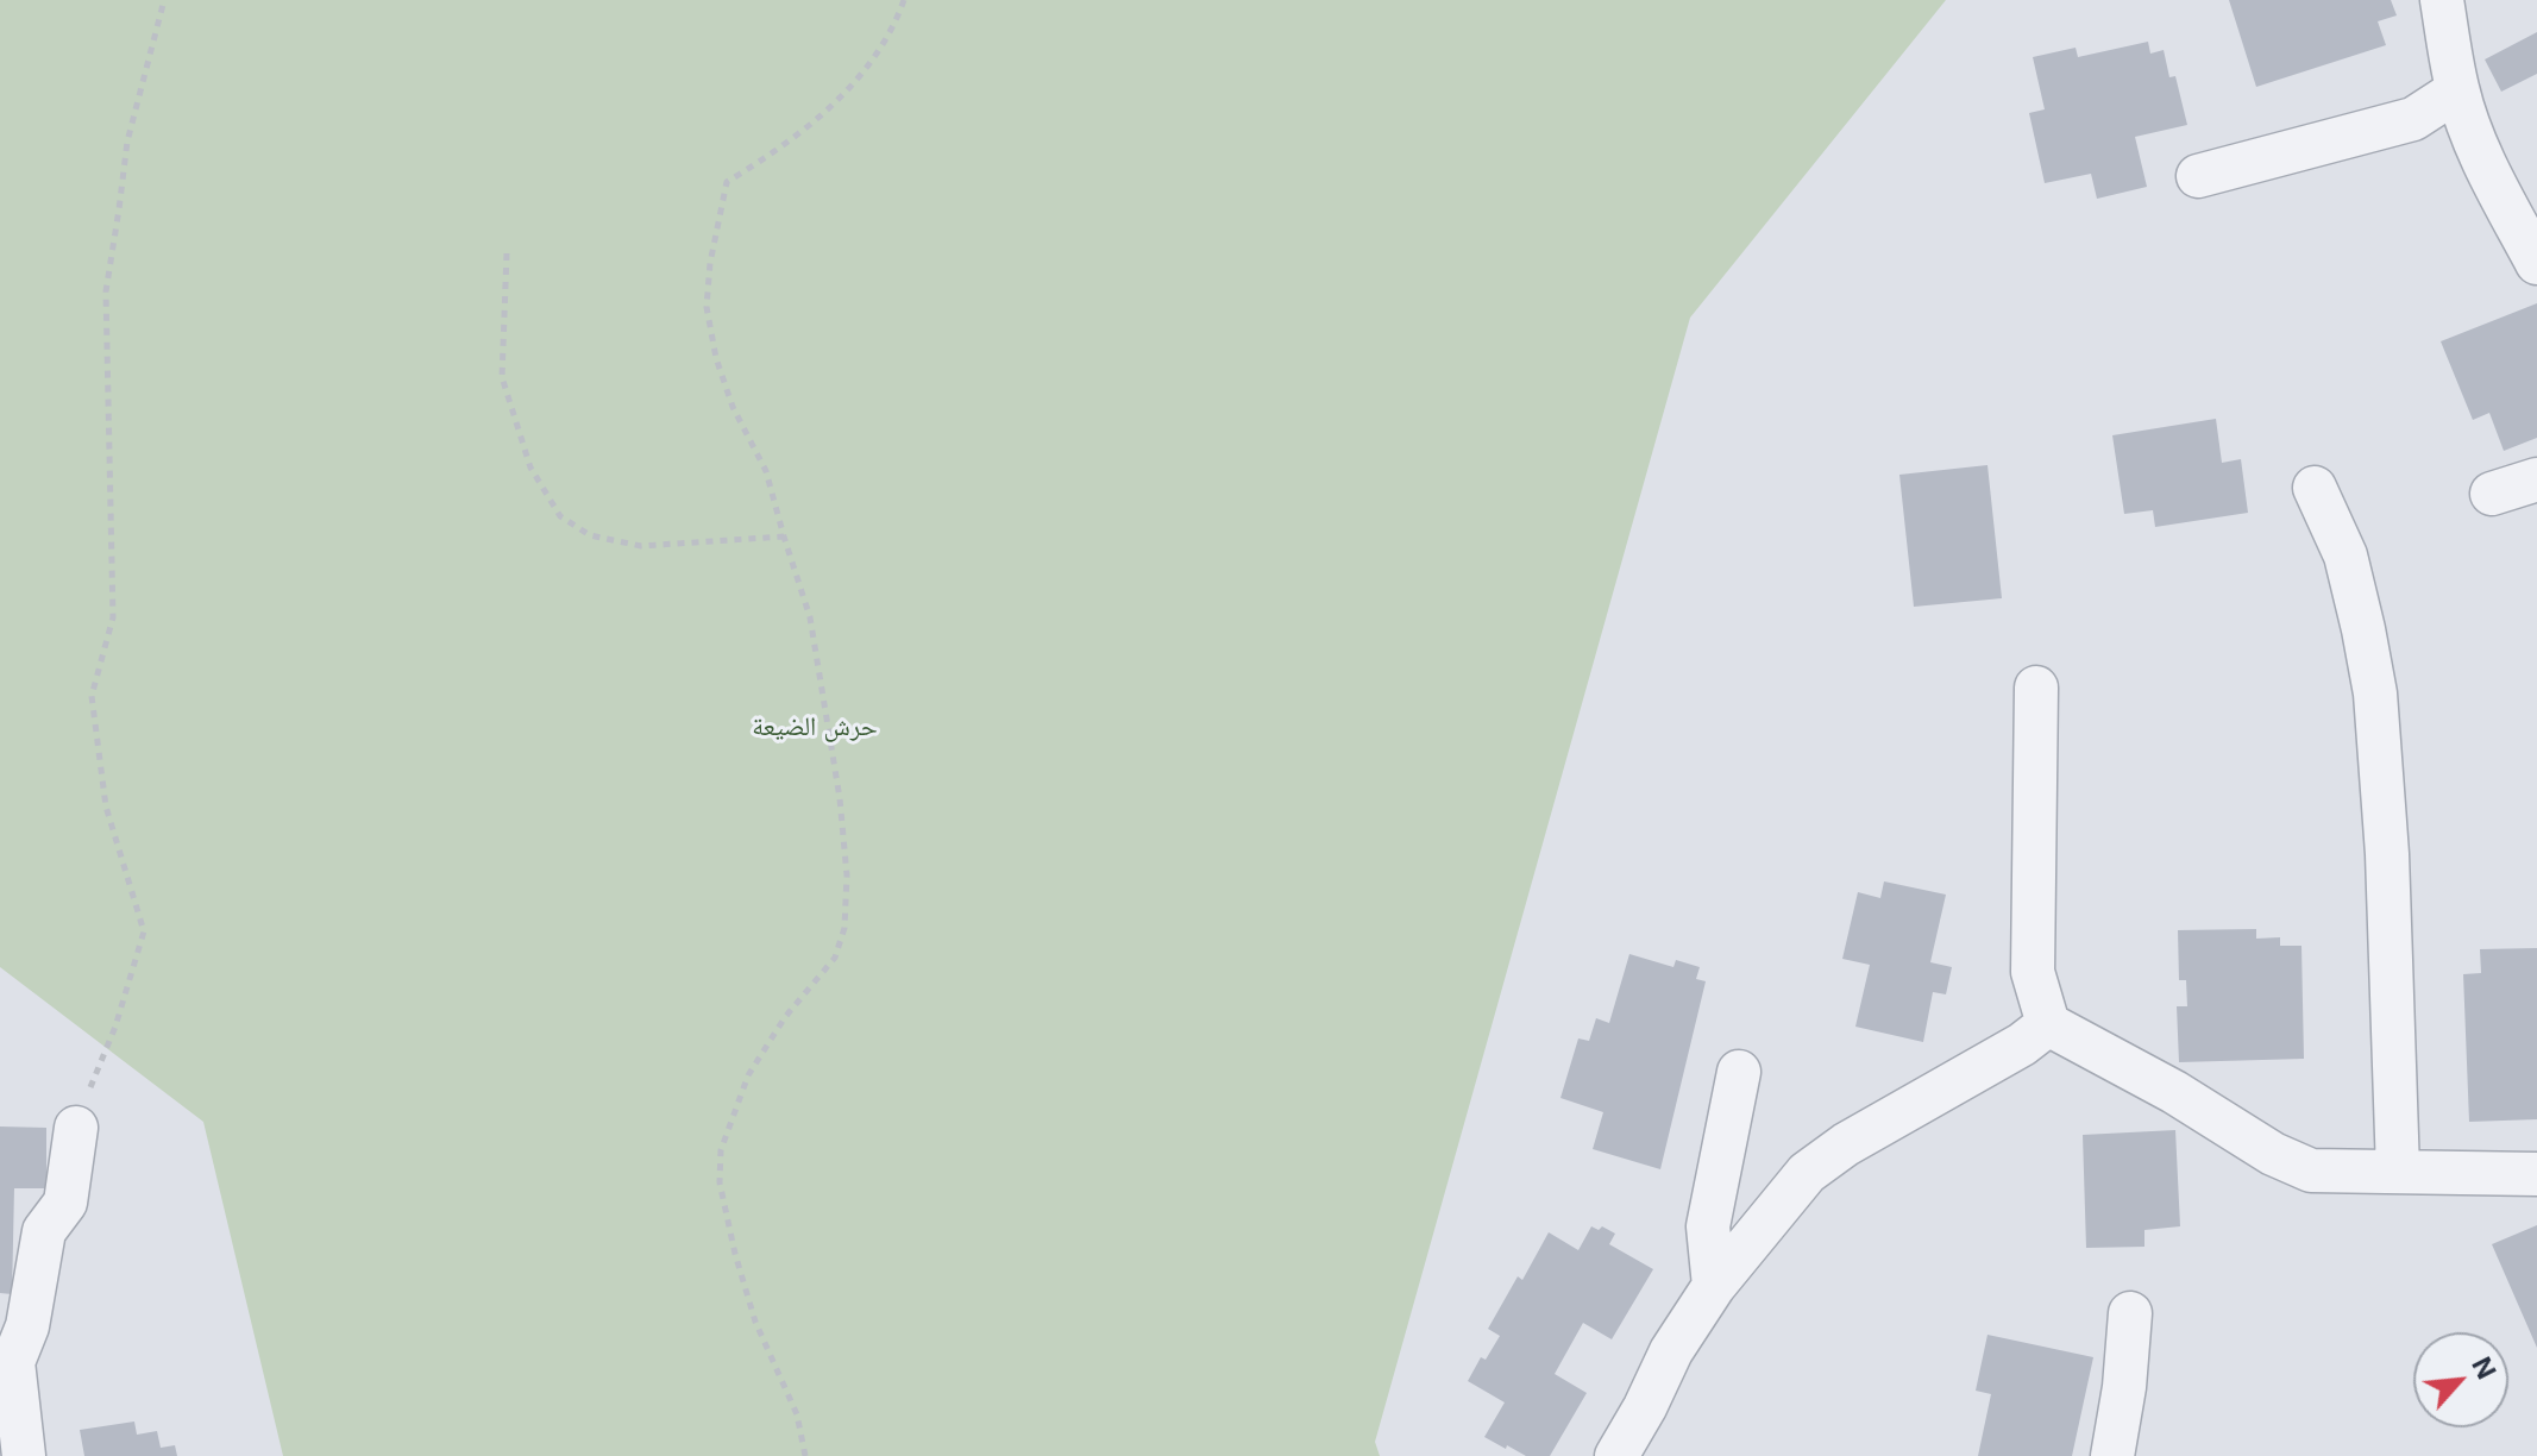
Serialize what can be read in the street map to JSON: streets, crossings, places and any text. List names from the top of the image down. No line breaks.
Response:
{"parks":["حرش الضيعة"],"north":"top right"}
